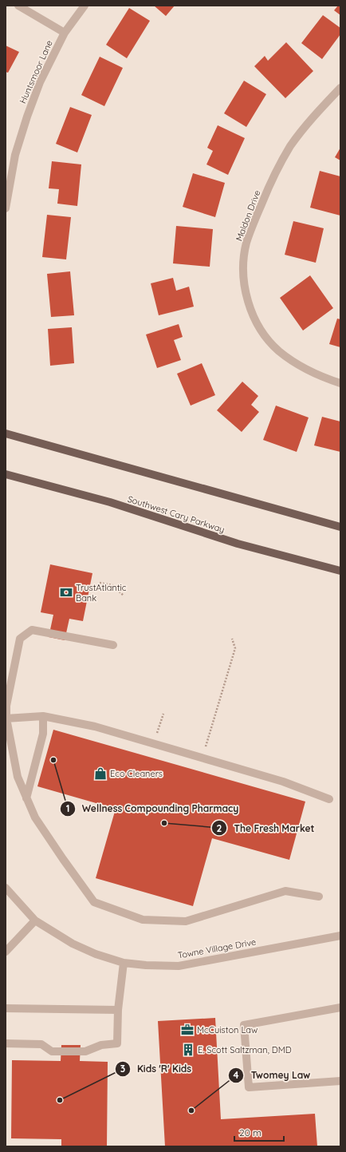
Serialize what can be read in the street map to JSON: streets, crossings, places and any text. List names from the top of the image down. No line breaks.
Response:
{"streets":{"main road":["Southwest Cary Parkway"],"street":["Huntsmoor Lane","Maldon Drive","Towne Village Drive"]},"places":{"bank":["TrustAtlantic Bank"],"other":["Wellness Compounding Pharmacy","The Fresh Market","Kids 'R' Kids","Twomey Law"],"shop":["Eco Cleaners"],"office":["McCuiston Law"],"building":["E. Scott Saltzman, DMD"]},"scale_bar":"20 m"}
